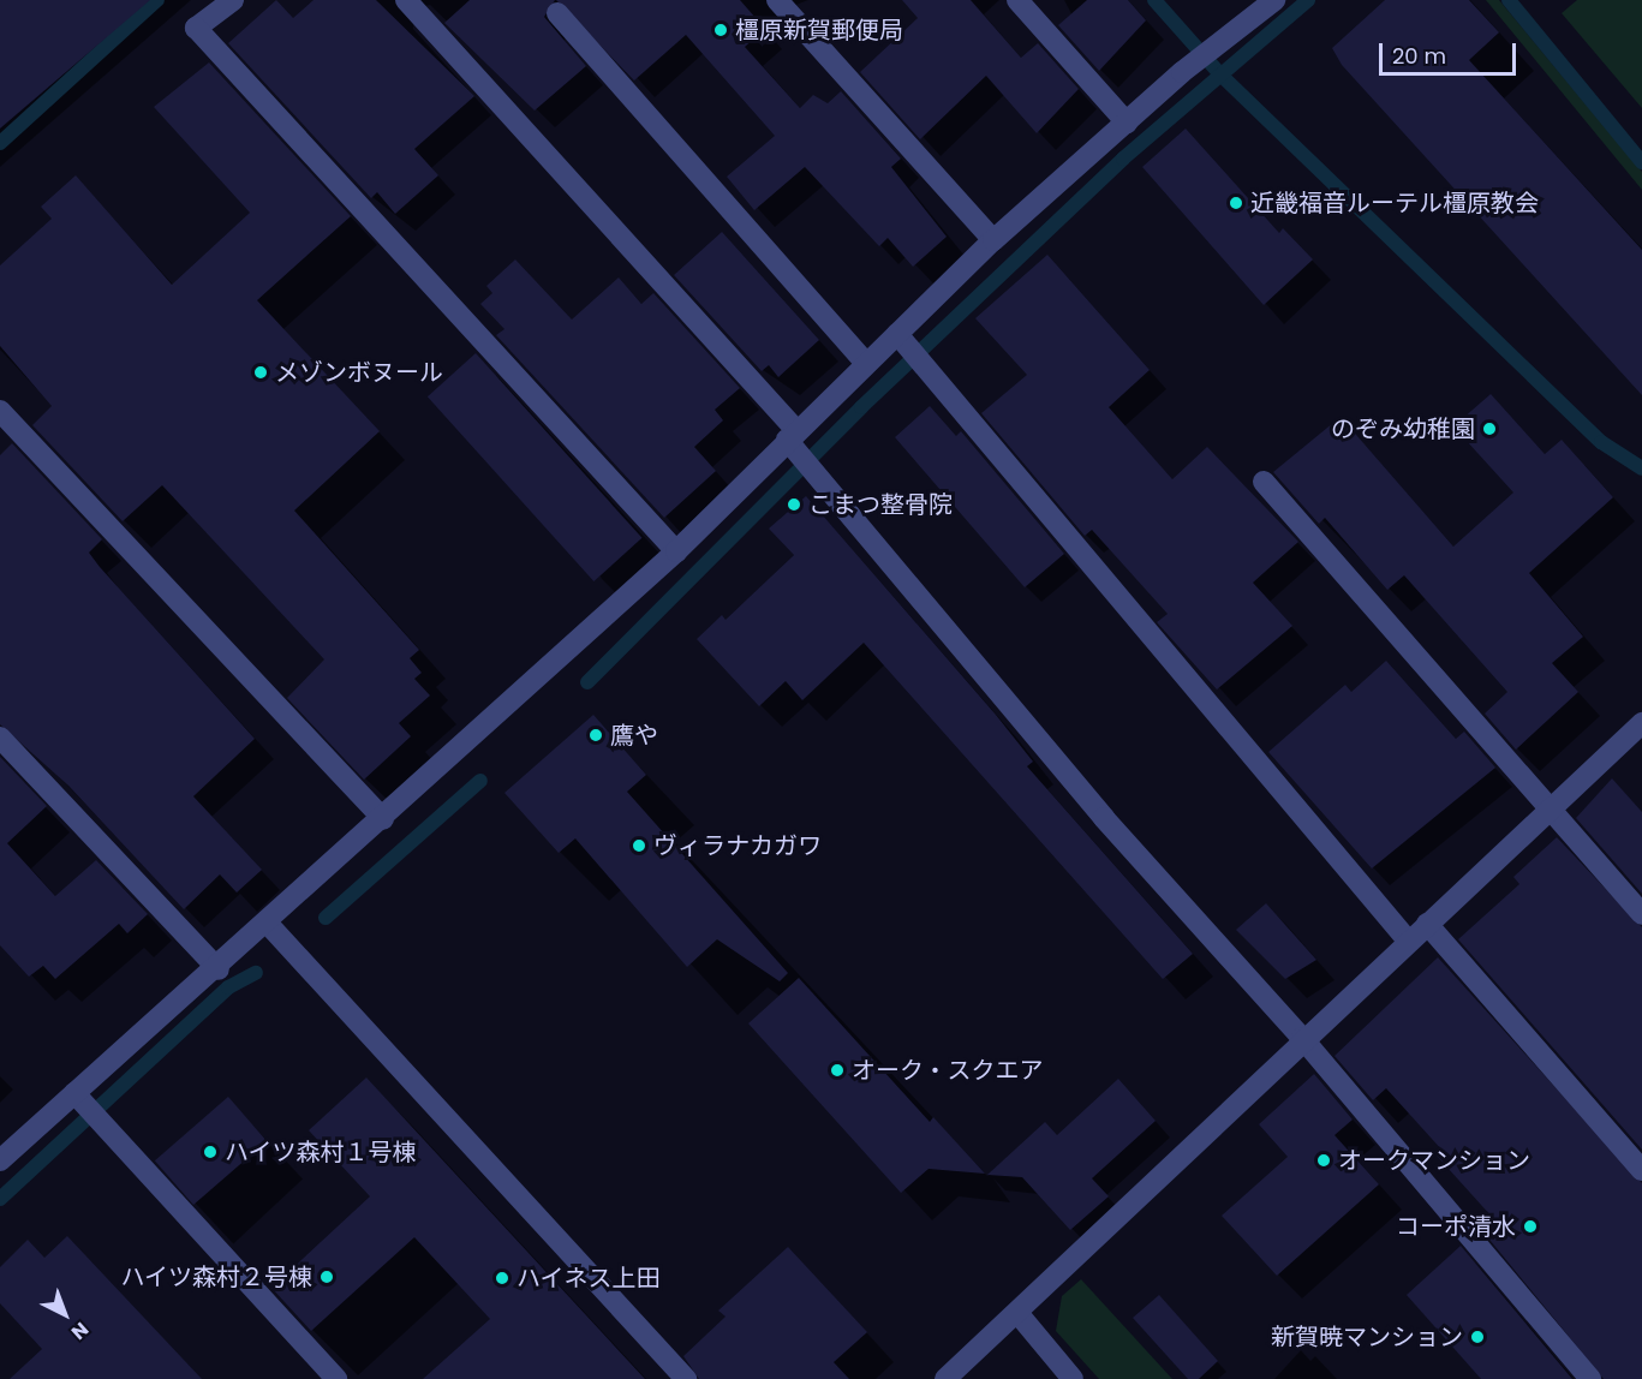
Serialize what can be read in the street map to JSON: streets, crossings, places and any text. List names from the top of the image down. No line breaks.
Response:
{"places":["橿原新賀郵便局","近畿福音ルーテル橿原教会","メゾンボヌール","のぞみ幼稚園","こまつ整骨院","鷹や","ヴィラナカガワ","オーク・スクエア","ハイツ森村１号棟","オークマンション","コーポ清水","ハイツ森村２号棟","ハイネス上田","新賀暁マンション"],"scale_bar":"20 m","north":"bottom right"}
